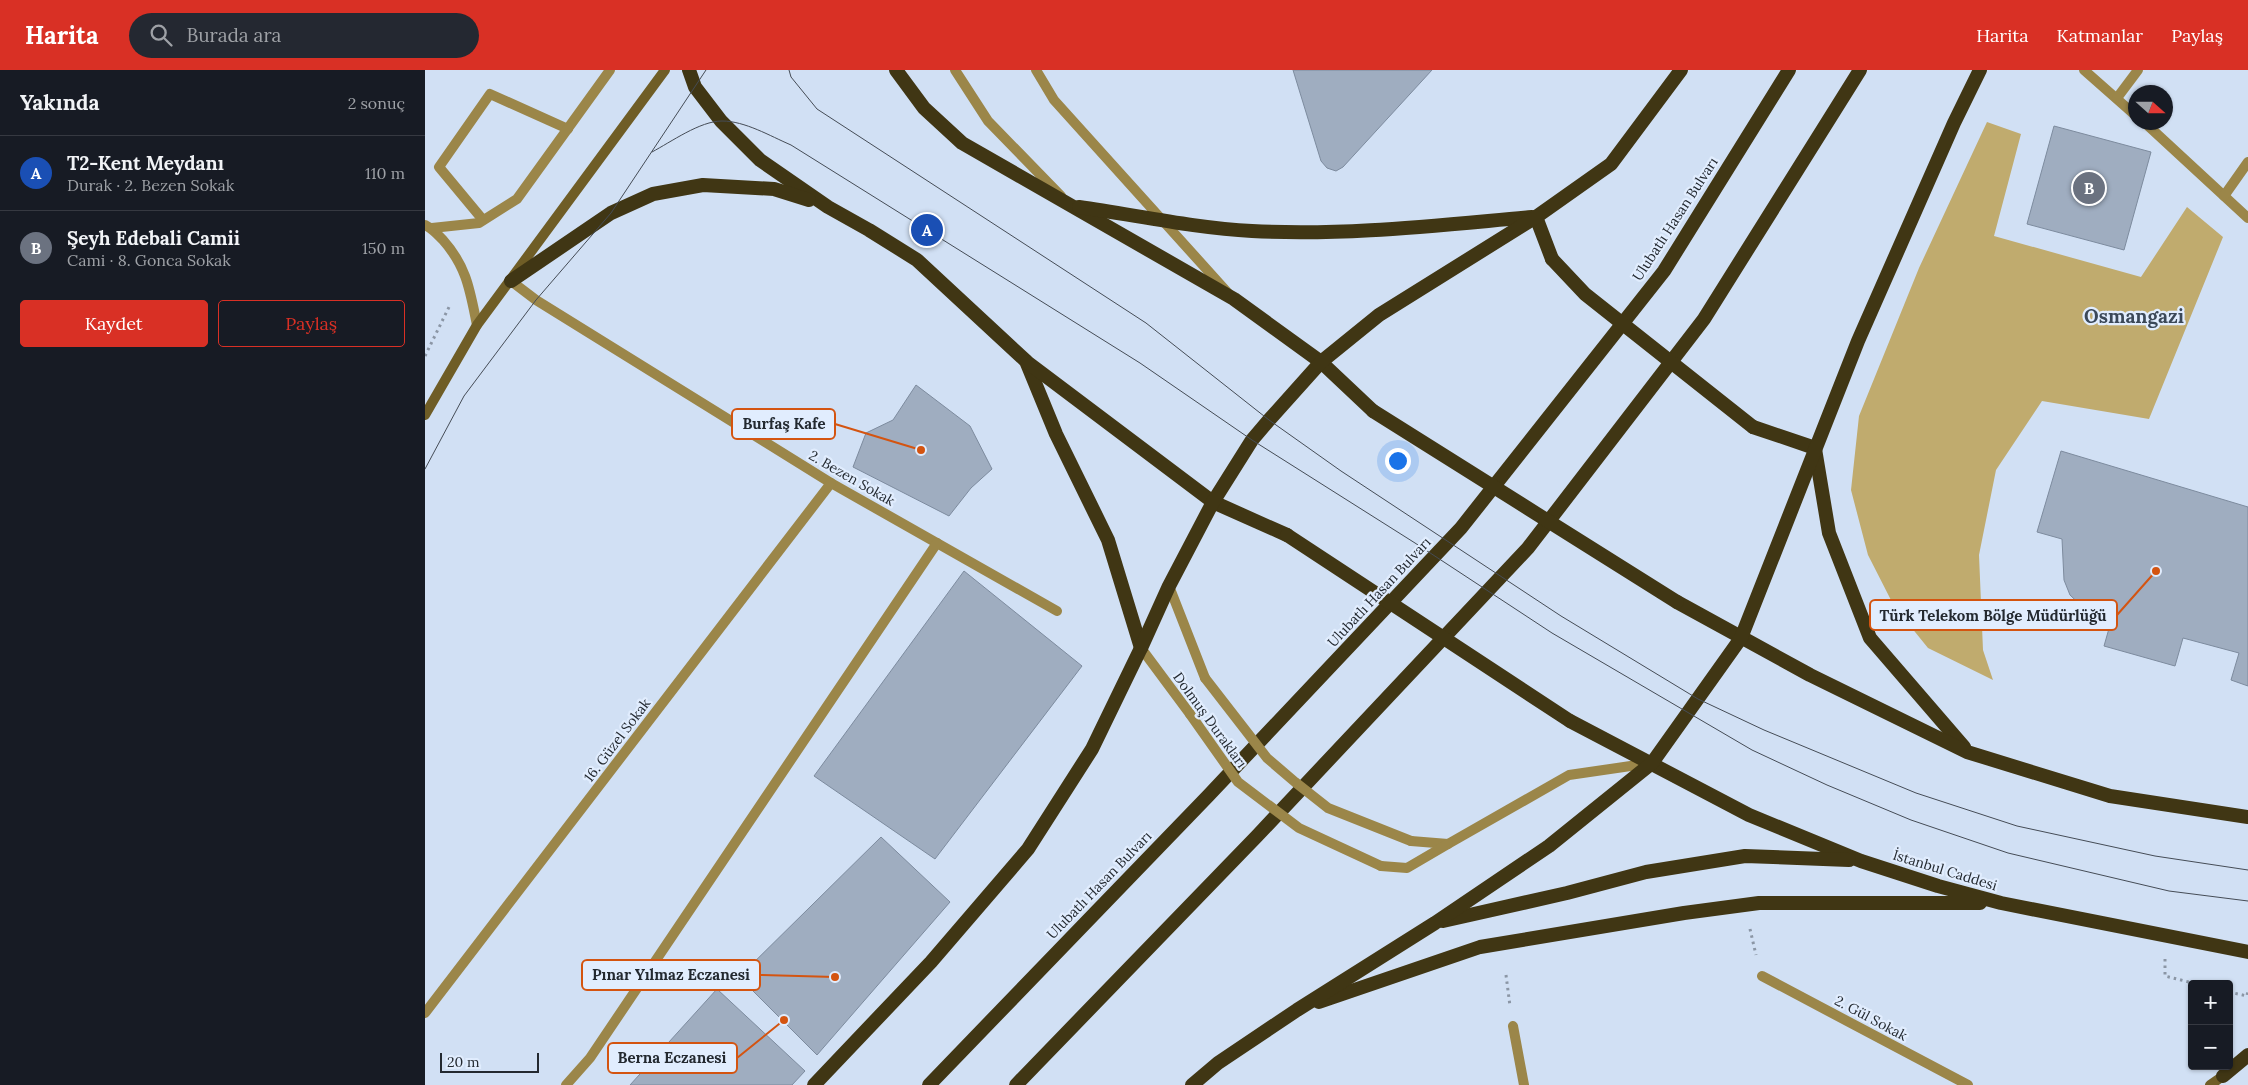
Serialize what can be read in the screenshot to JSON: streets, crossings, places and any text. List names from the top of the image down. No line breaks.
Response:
{"streets":{"highway":["Ulubatlı Hasan Bulvarı","İstanbul Caddesi"],"street":["2. Bezen Sokak","Dolmuş Durakları","16. Güzel Sokak","2. Gül Sokak"]},"crossings":[["2. Bezen Sokak","16. Güzel Sokak"],["Dolmuş Durakları","İstanbul Caddesi"]],"districts":["Osmangazi"],"places":["Burfaş Kafe","Türk Telekom Bölge Müdürlüğü","Pınar Yılmaz Eczanesi","Berna Eczanesi"],"scale_bar":"20 m","north":"right","page":{"header":"Harita","search":"Burada ara","nav":["Harita","Katmanlar","Paylaş"],"heading":["Yakında","2 sonuç"],"list":[{"mark":"A","name":"T2-Kent Meydanı","note":"Durak · 2. Bezen Sokak","value":"110 m"},{"mark":"B","name":"Şeyh Edebali Camii","note":"Cami · 8. Gonca Sokak","value":"150 m"}],"pins":["B","A"],"buttons":["Kaydet","Paylaş"],"map_buttons":["+","−"],"scale":"20 m"}}
